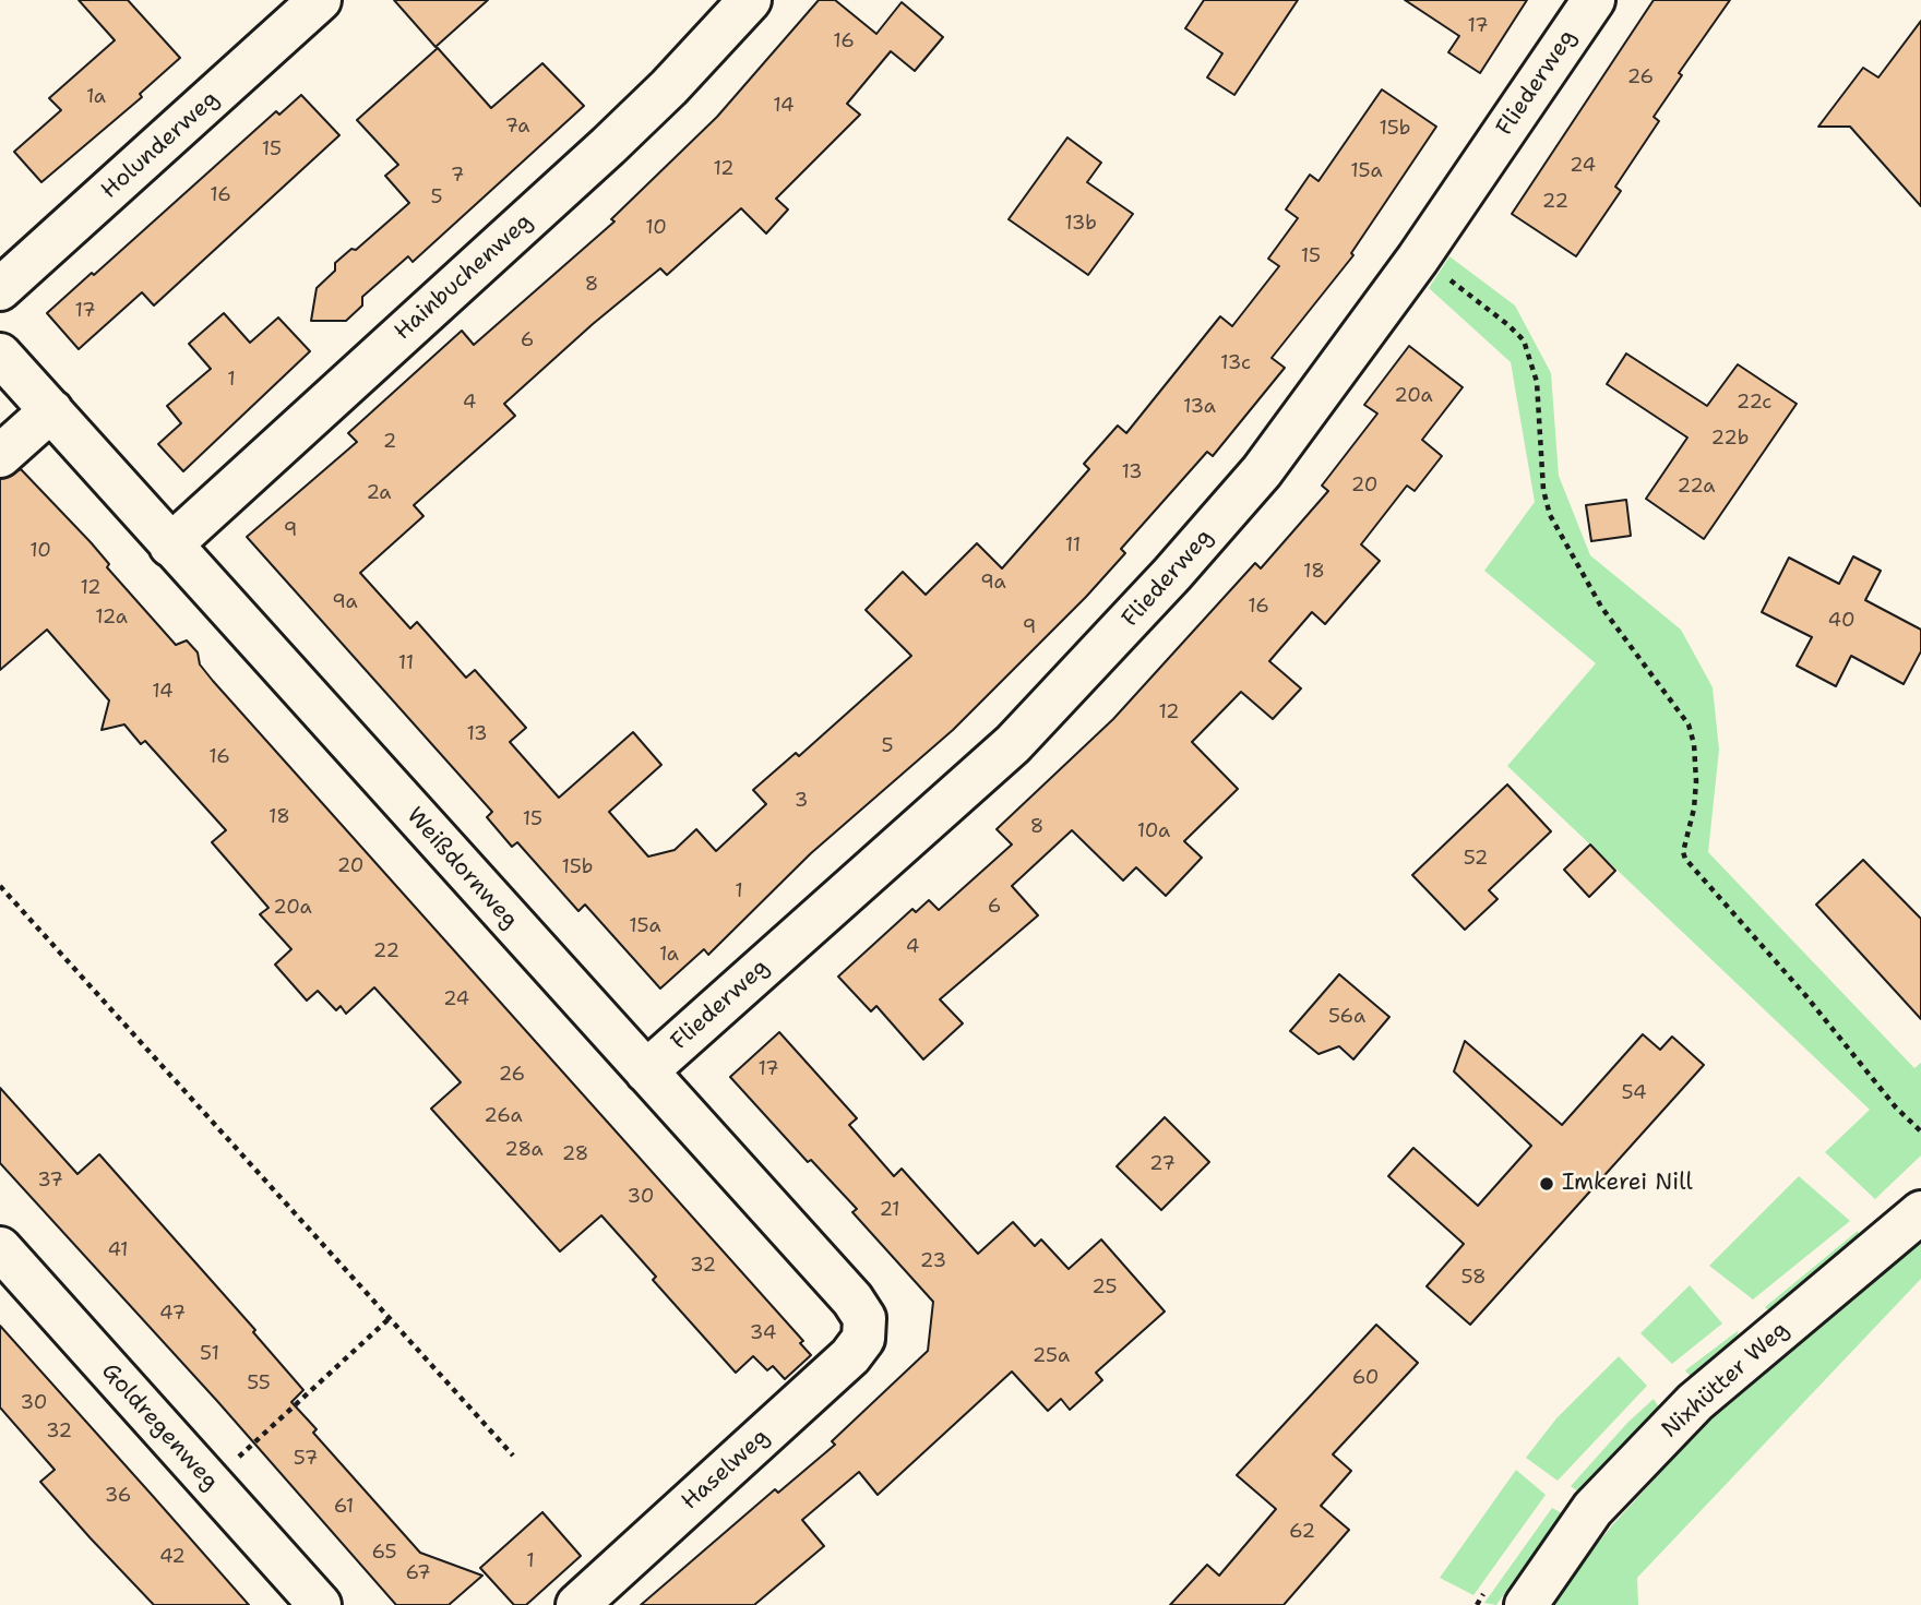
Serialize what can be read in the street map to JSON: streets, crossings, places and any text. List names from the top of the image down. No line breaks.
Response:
{"streets":{"street":["Fliederweg","Holunderweg","Hainbuchenweg","Weißdornweg","Nixhütter Weg","Goldregenweg","Haselweg"]},"crossings":[["Fliederweg","Weißdornweg"],["Hainbuchenweg","Weißdornweg"],["Weißdornweg","Haselweg"]],"places":["Imkerei Nill"],"house_numbers":["17","16","26","1a","14","7a","15b","15","24","12","15a","7","16","5","22","13b","10","15","8","17","6","13c","1","20a","4","22c","13a","22b","2","13","20","22a","2a","9","11","10","18","9a","12","9a","16","12a","40","9","11","14","12","13","5","16","3","18","15","8","10a","52","20","15b","1","6","20a","15a","4","22","1a","24","56a","17","26","54","26a","28a","28","27","37","30","21","41","23","32","58","25","47","34","51","25a","60","55","30","32","57","36","61","62","65","42","1","67"]}
